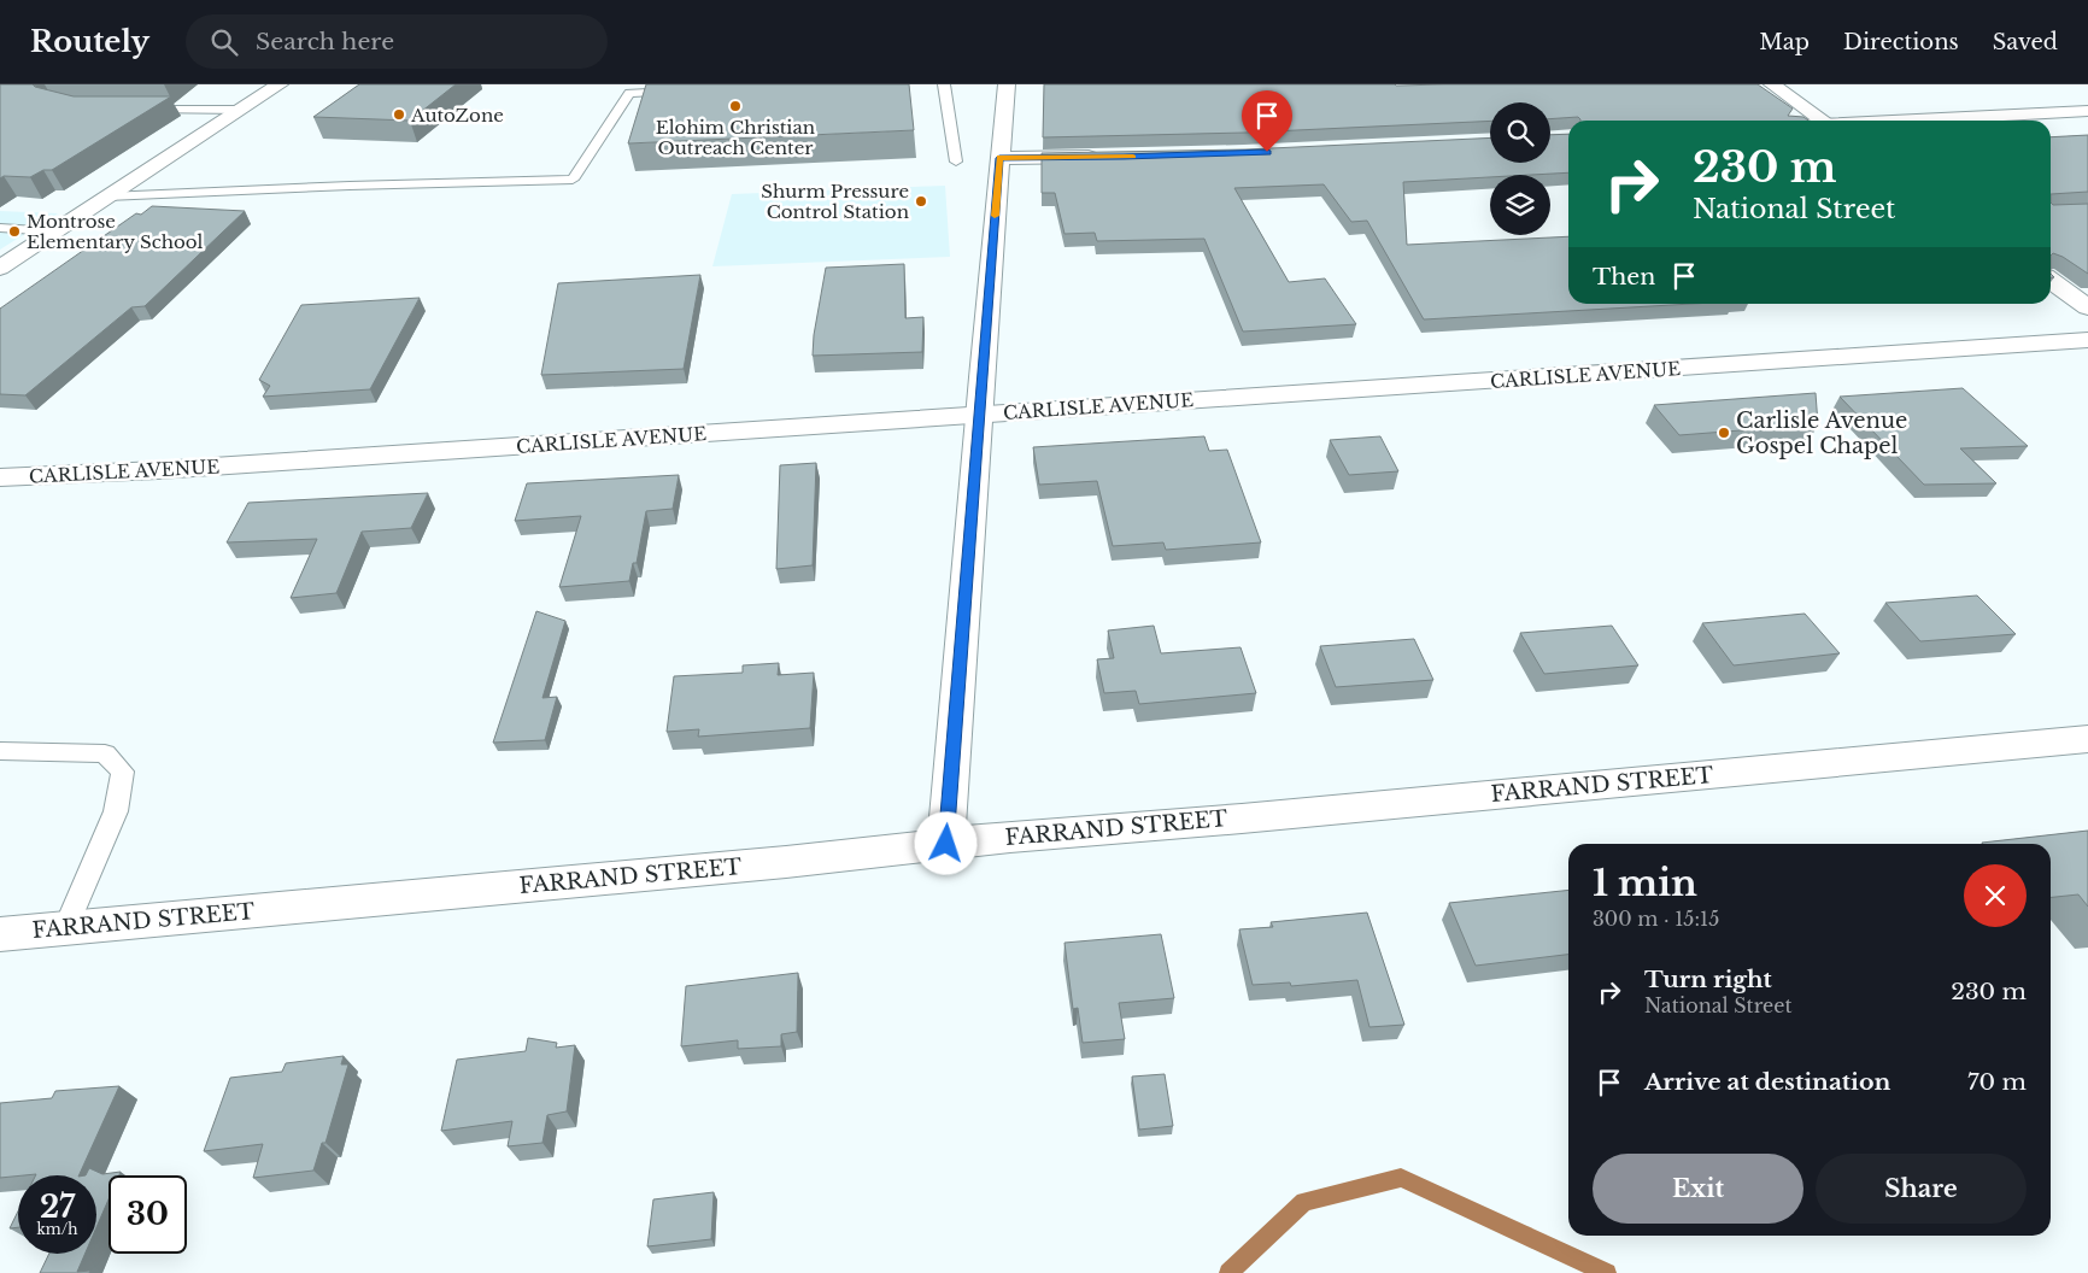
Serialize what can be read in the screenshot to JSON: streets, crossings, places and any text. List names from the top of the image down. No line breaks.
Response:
{"streets":{"street":["CARLISLE AVENUE","FARRAND STREET"]},"places":["Elohim Christian Outreach Center","AutoZone","Shurm Pressure Control Station","Montrose Elementary School","Carlisle Avenue Gospel Chapel"],"page":{"header":"Routely","search":"Search here","nav":["Map","Directions","Saved"],"turn":["230 m","National Street"],"then":"Then","heading":["1 min","300 m · 15:15"],"list":[{"name":"Turn right","note":"National Street","value":"230 m"},{"name":"Arrive at destination","value":"70 m"}],"buttons":["Exit","Share"],"speed":"27 km/h","limit":"30"}}
